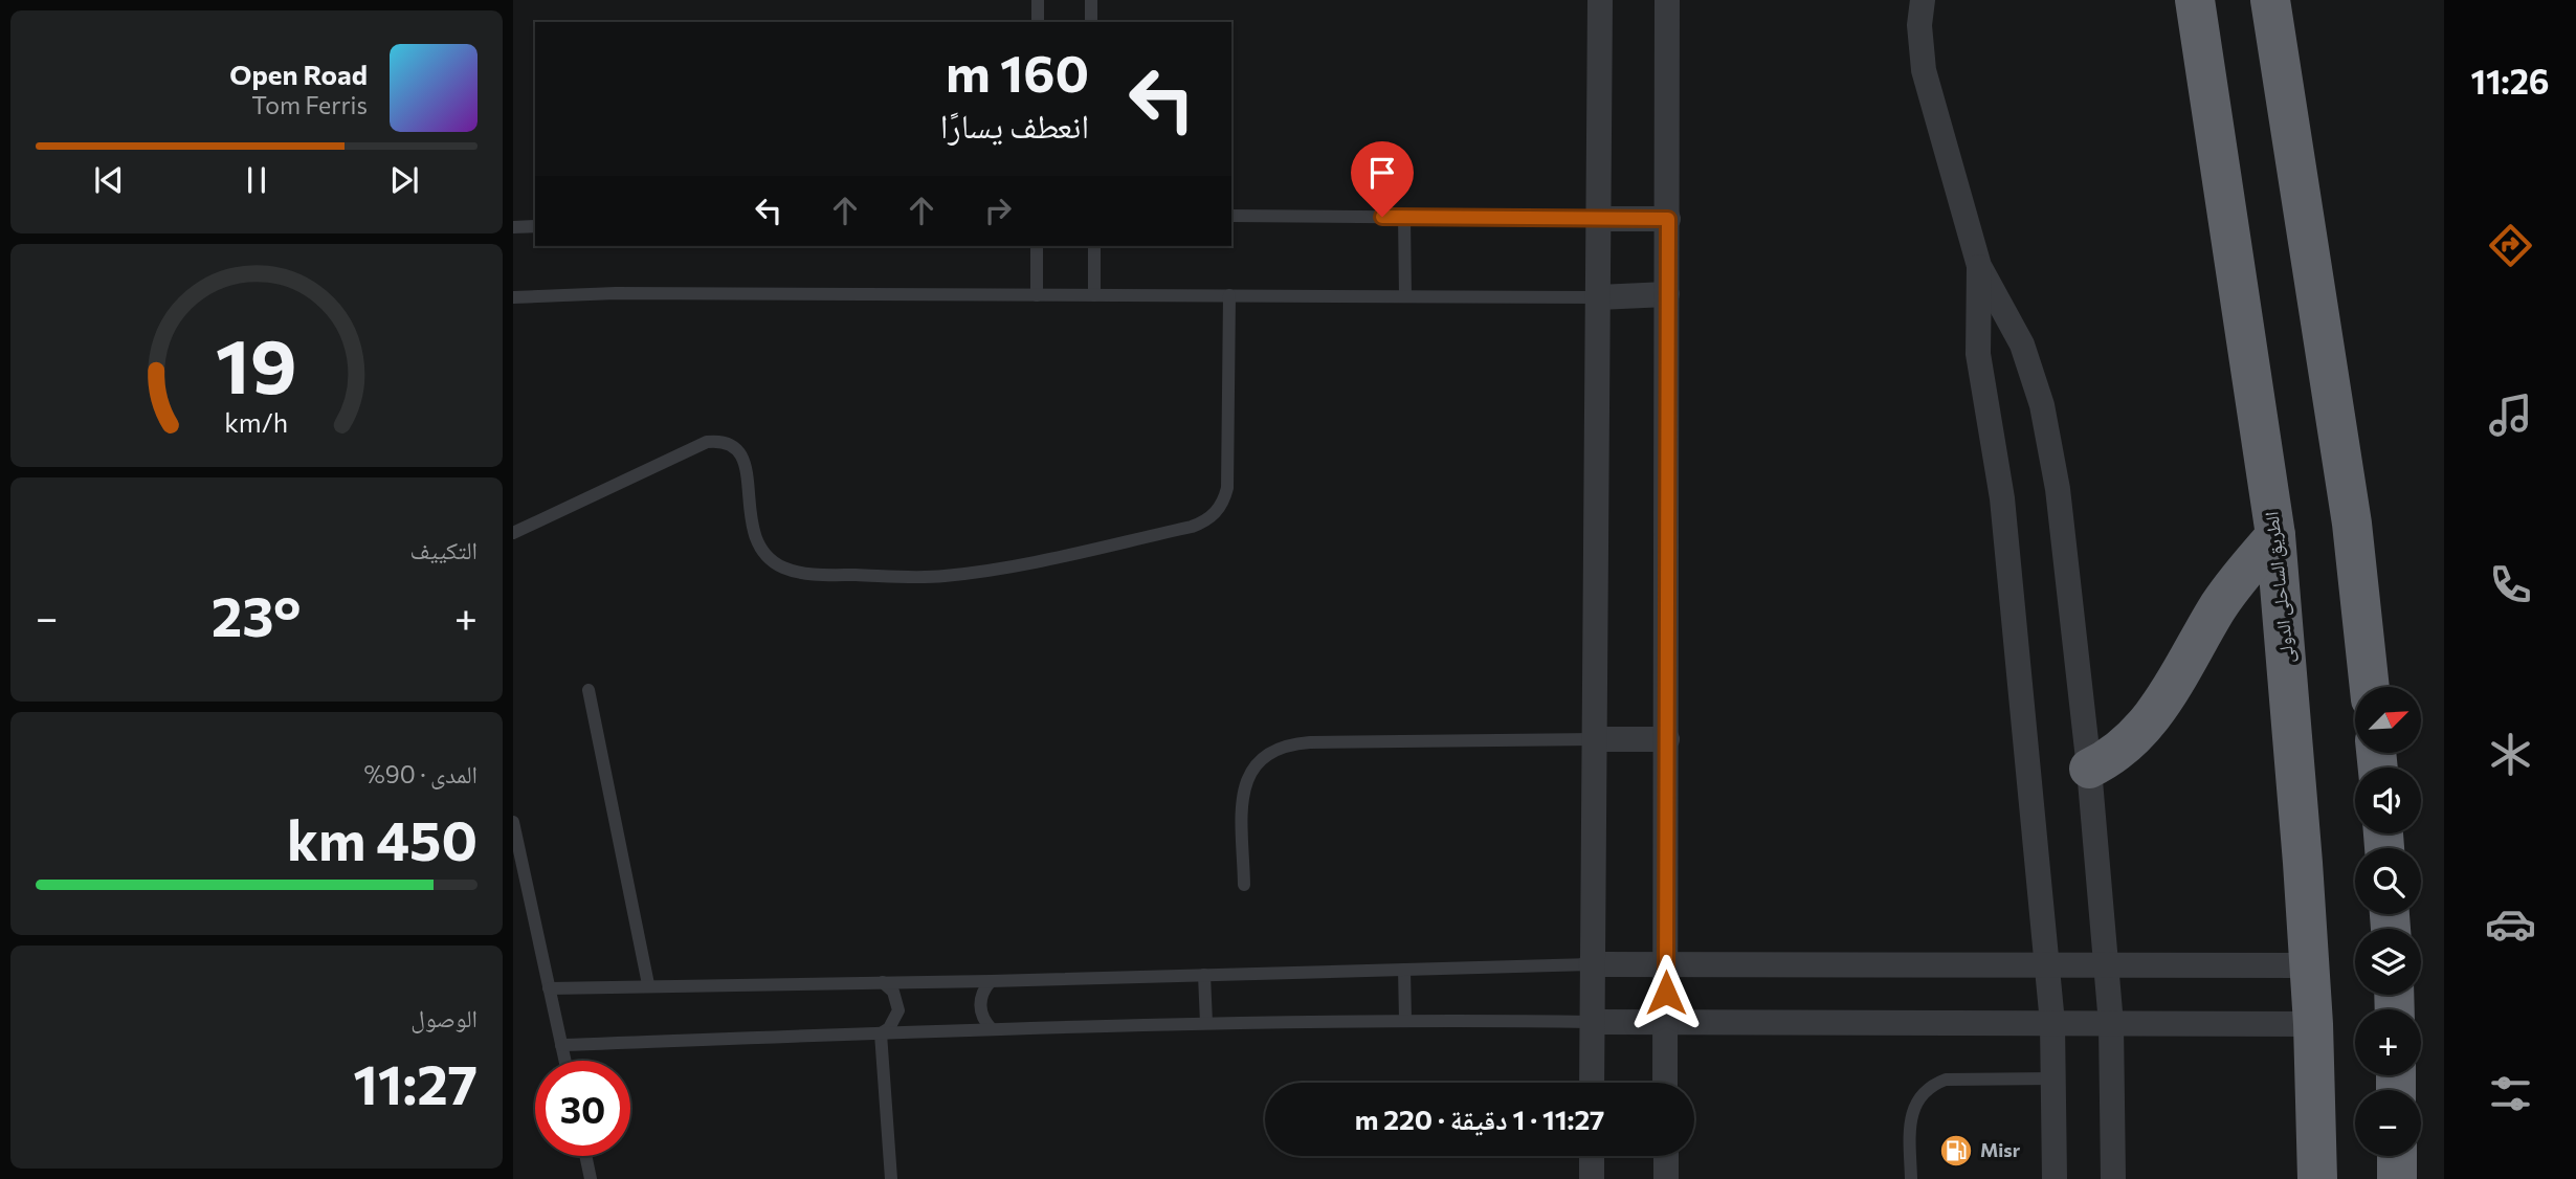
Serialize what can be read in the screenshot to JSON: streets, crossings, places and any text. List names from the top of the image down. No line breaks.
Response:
{"streets":{"highway":["الطريق الساحلى الدولى"]},"places":{"fuel station":["Misr"]},"north":"top right","page":{"tabs":"11:26","turn":["160 m","انعطف يسارًا"],"song":["Open Road","Tom Ferris"],"tile":["التكييف",["المدى · 90%","450 km"],["الوصول","11:27"]],"heat":["−","23°","+"],"map_buttons":["+","−"],"limit":"30","trip":"11:27 · 1 دقيقة · 220 m","gauge":["19","km/h"]}}
